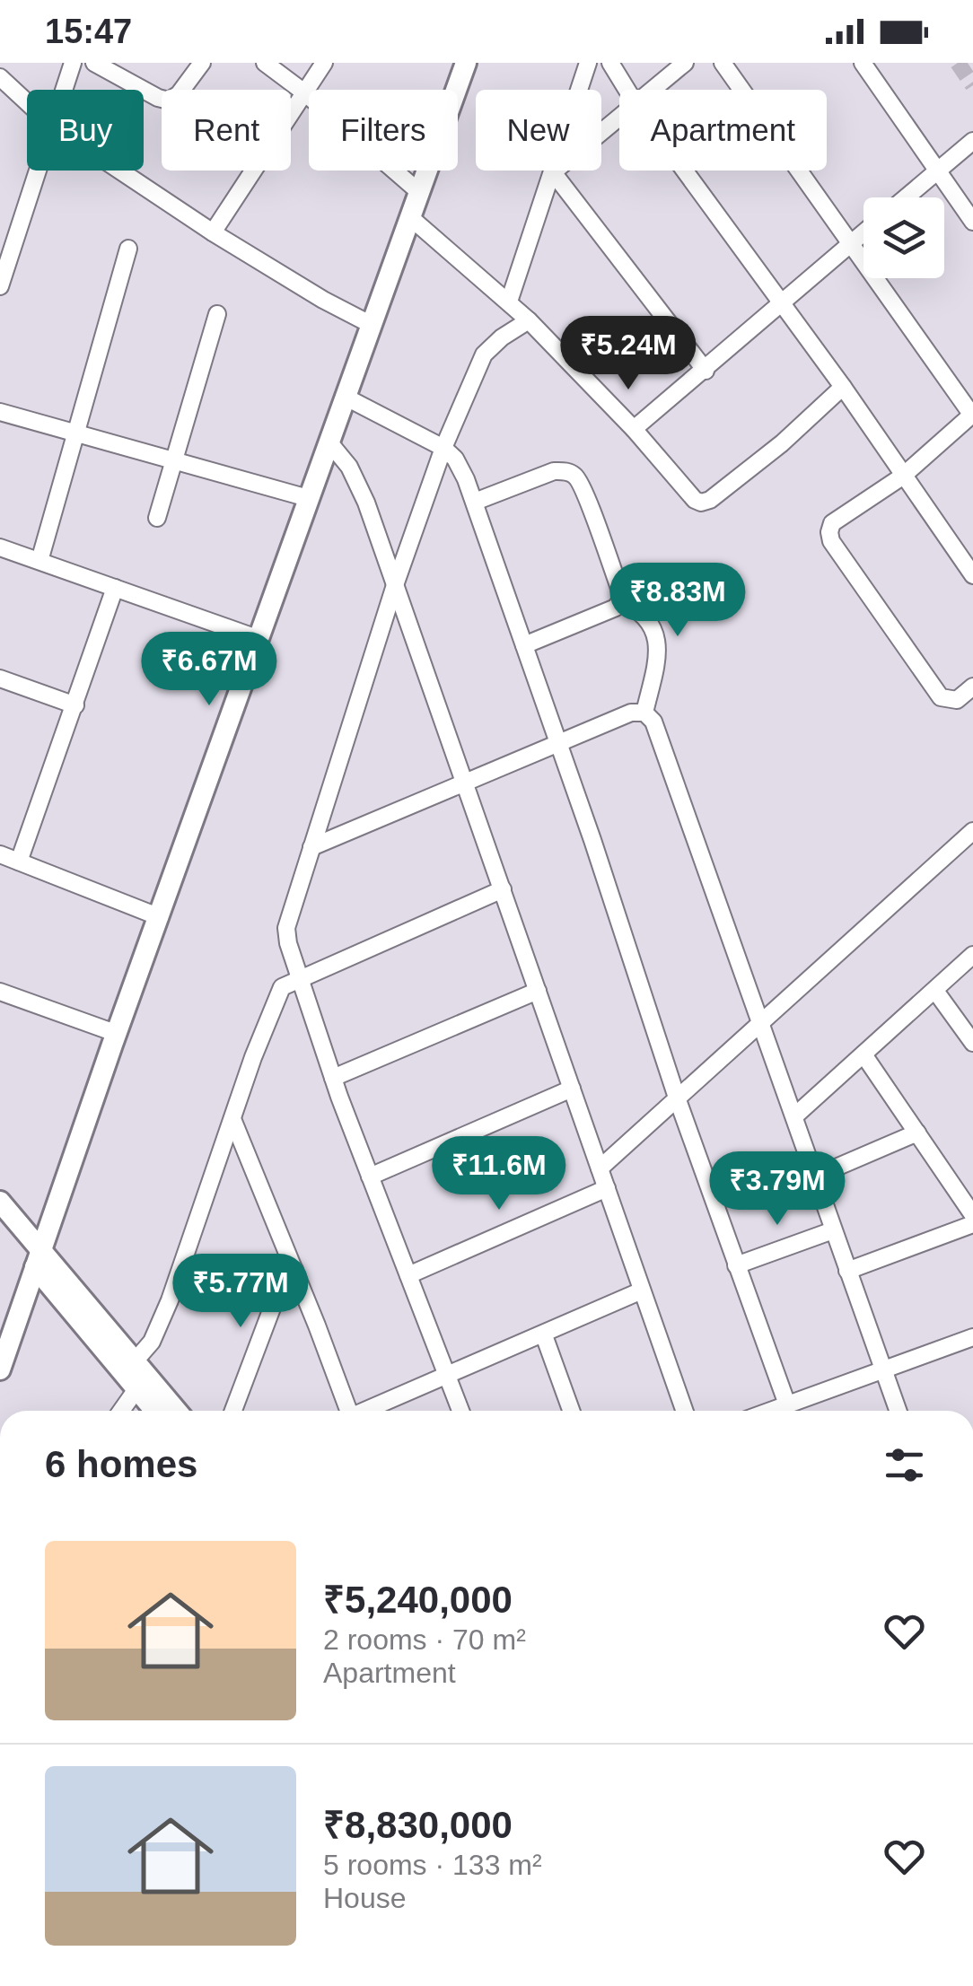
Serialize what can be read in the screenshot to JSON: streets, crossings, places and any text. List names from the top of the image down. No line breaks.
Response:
{"page":{"status":"15:47","chip":["Buy","Rent","Filters","New","Apartment"],"price":["₹5.24M","₹8.83M","₹6.67M","₹11.6M","₹3.79M","₹5.77M"],"heading":"6 homes","list":[{"name":"₹5,240,000","note":"2 rooms · 70 m² · Apartment"},{"name":"₹8,830,000","note":"5 rooms · 133 m² · House"}]}}
